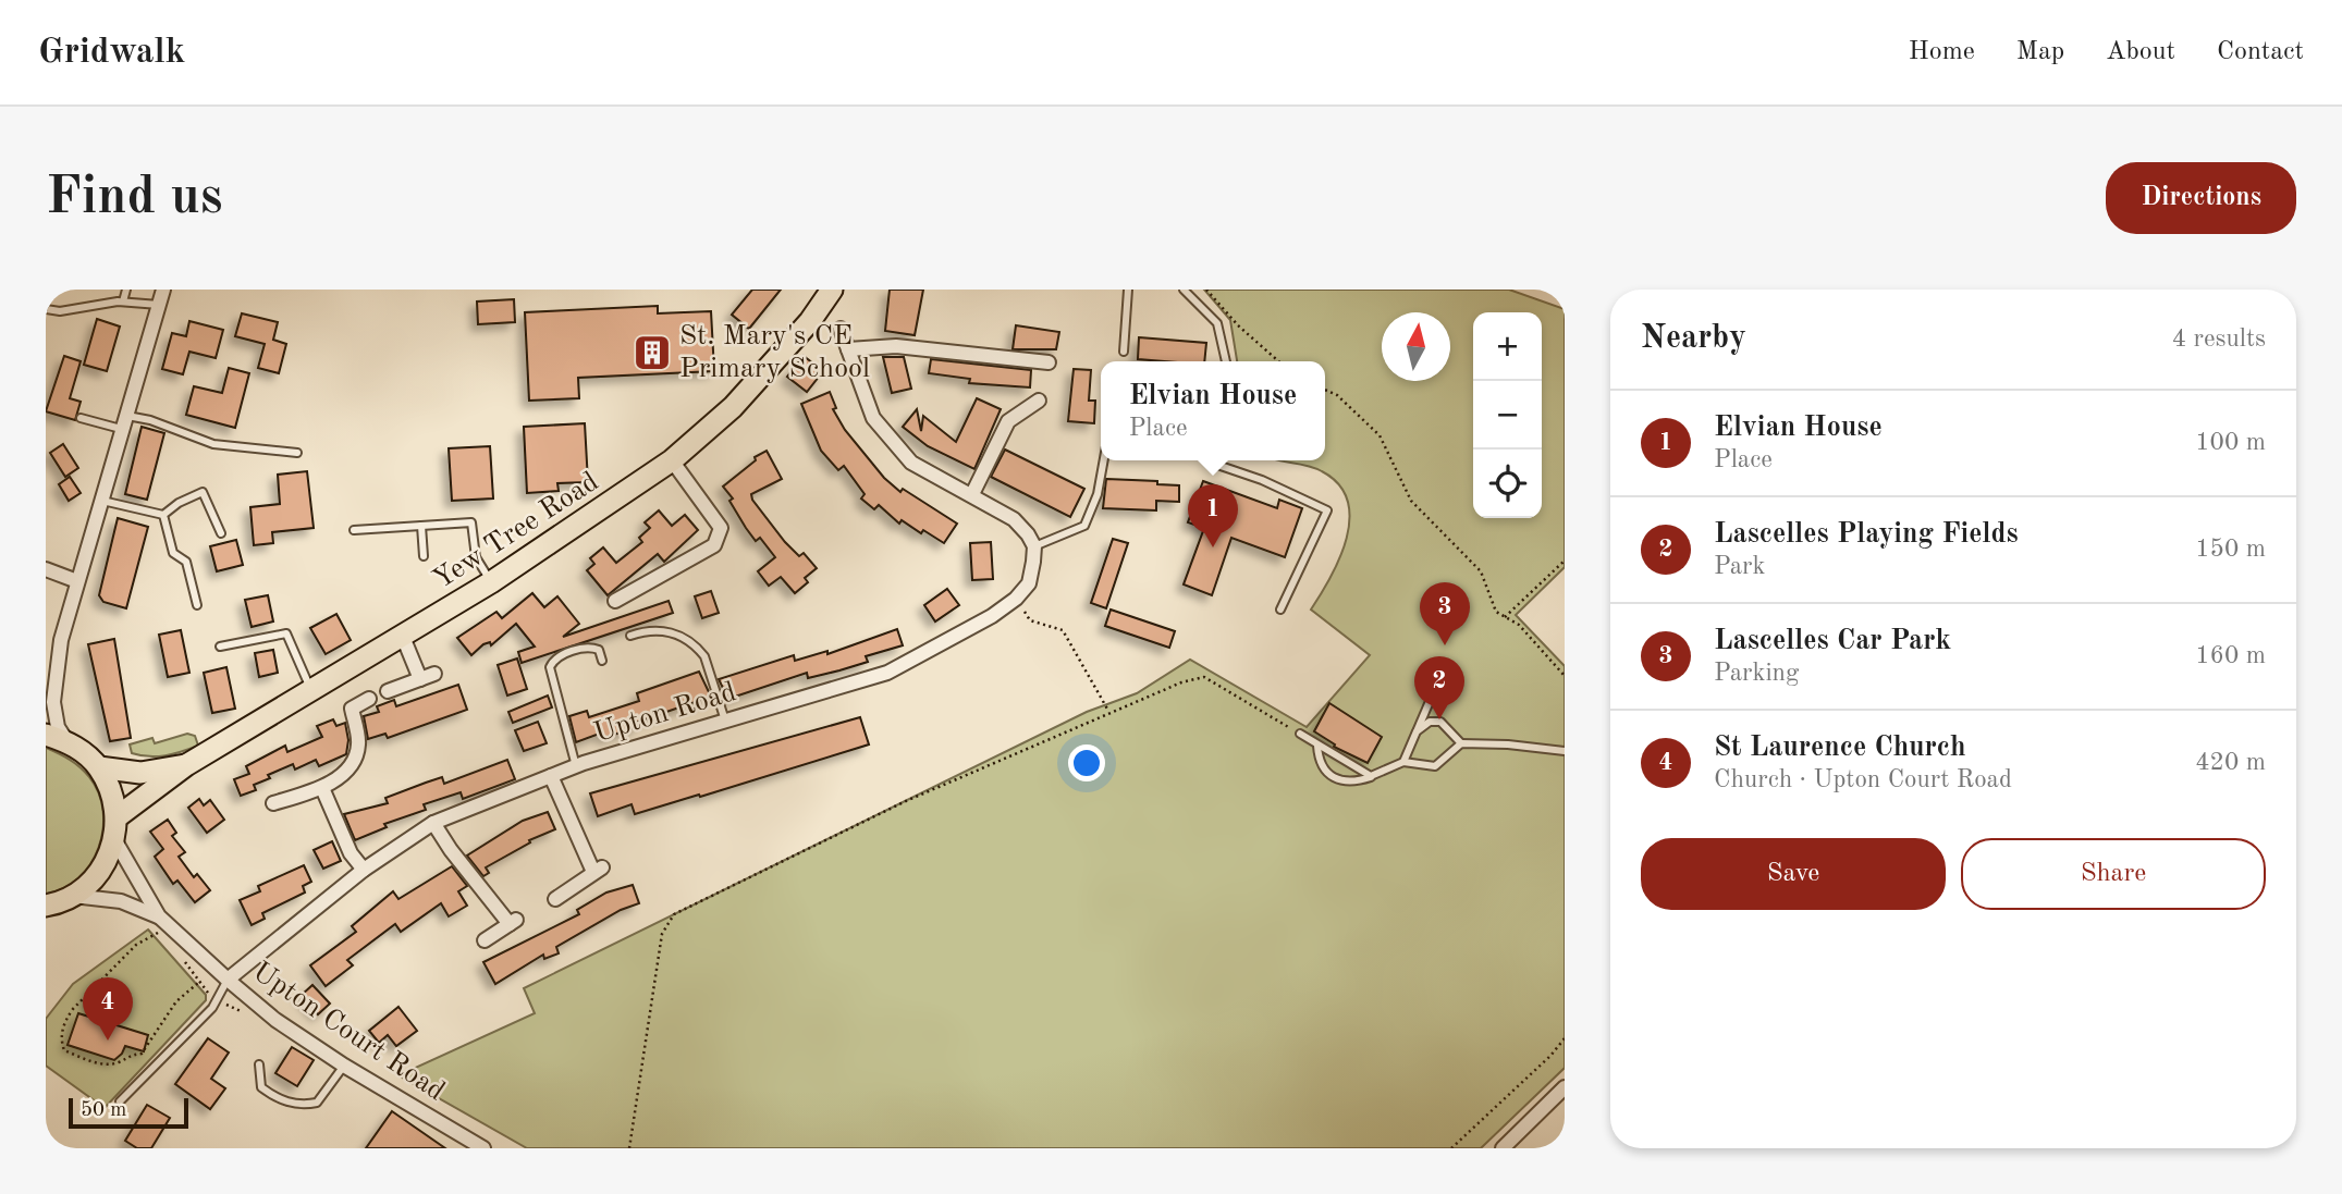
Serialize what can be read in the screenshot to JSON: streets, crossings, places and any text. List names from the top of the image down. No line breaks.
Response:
{"streets":{"main road":["Yew Tree Road"],"street":["Upton Road","Upton Court Road"]},"crossings":[["Upton Road","Upton Court Road"]],"places":{"building":["St. Mary's CE Primary School"]},"scale_bar":"50 m","north":"top","page":{"header":"Gridwalk","nav":["Home","Map","About","Contact"],"buttons":["Directions",["Save","Share"]],"title":"Find us","heading":["Nearby","4 results"],"map_buttons":["+","−"],"popup":["Elvian House","Place"],"list":[{"mark":"1","name":"Elvian House","note":"Place","value":"100 m"},{"mark":"2","name":"Lascelles Playing Fields","note":"Park","value":"150 m"},{"mark":"3","name":"Lascelles Car Park","note":"Parking","value":"160 m"},{"mark":"4","name":"St Laurence Church","note":"Church · Upton Court Road","value":"420 m"}],"pins":["1","3","2","4"],"scale":"50 m"}}
